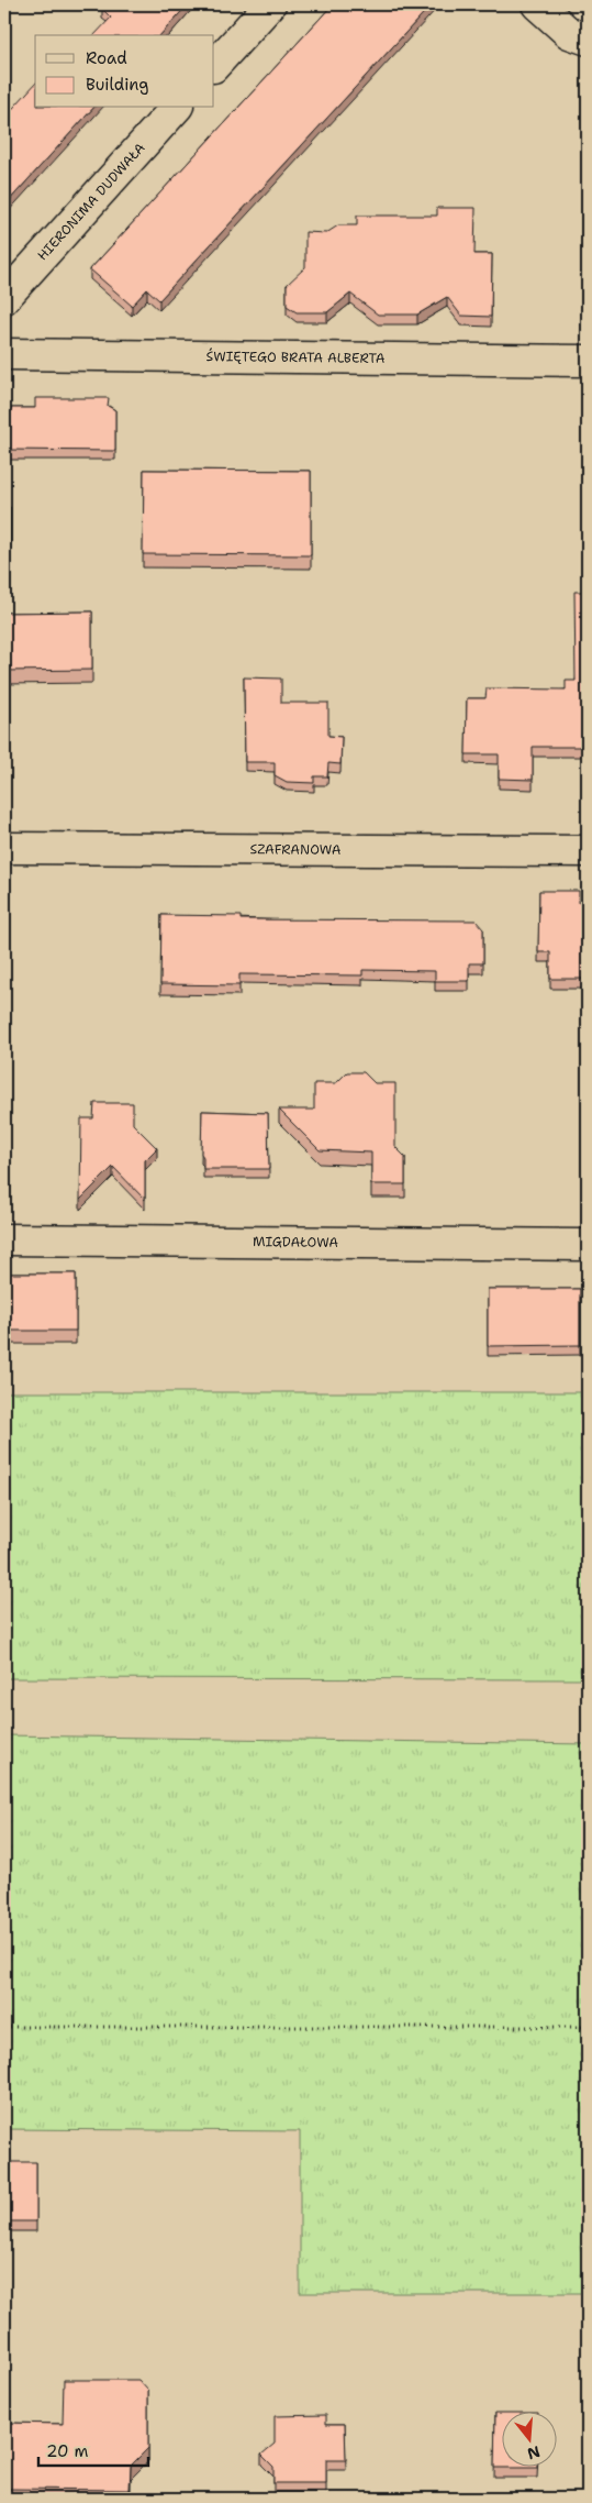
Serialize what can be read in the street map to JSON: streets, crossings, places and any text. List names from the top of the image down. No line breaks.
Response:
{"streets":{"street":["HIERONIMA DUDWAŁA","ŚWIĘTEGO BRATA ALBERTA","SZAFRANOWA","MIGDAŁOWA"]},"legend":["Road","Building"],"scale_bar":"20 m","north":"bottom"}
